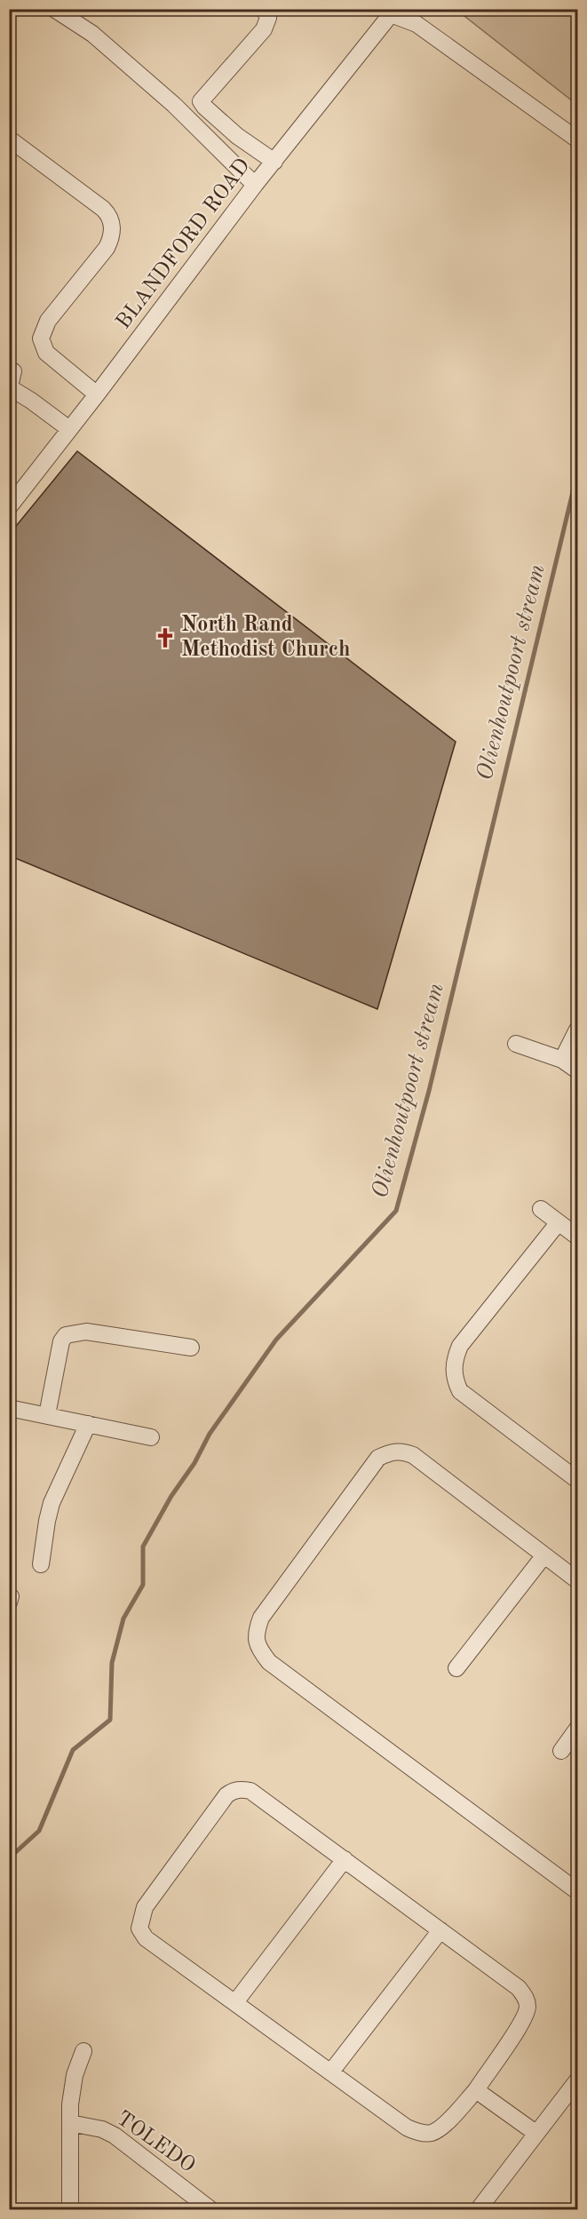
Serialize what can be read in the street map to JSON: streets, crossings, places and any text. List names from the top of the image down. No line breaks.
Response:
{"streets":{"street":["BLANDFORD ROAD","TOLEDO"]},"water":["Olienhoutpoort stream"],"places":{"church":["North Rand Methodist Church"]}}
